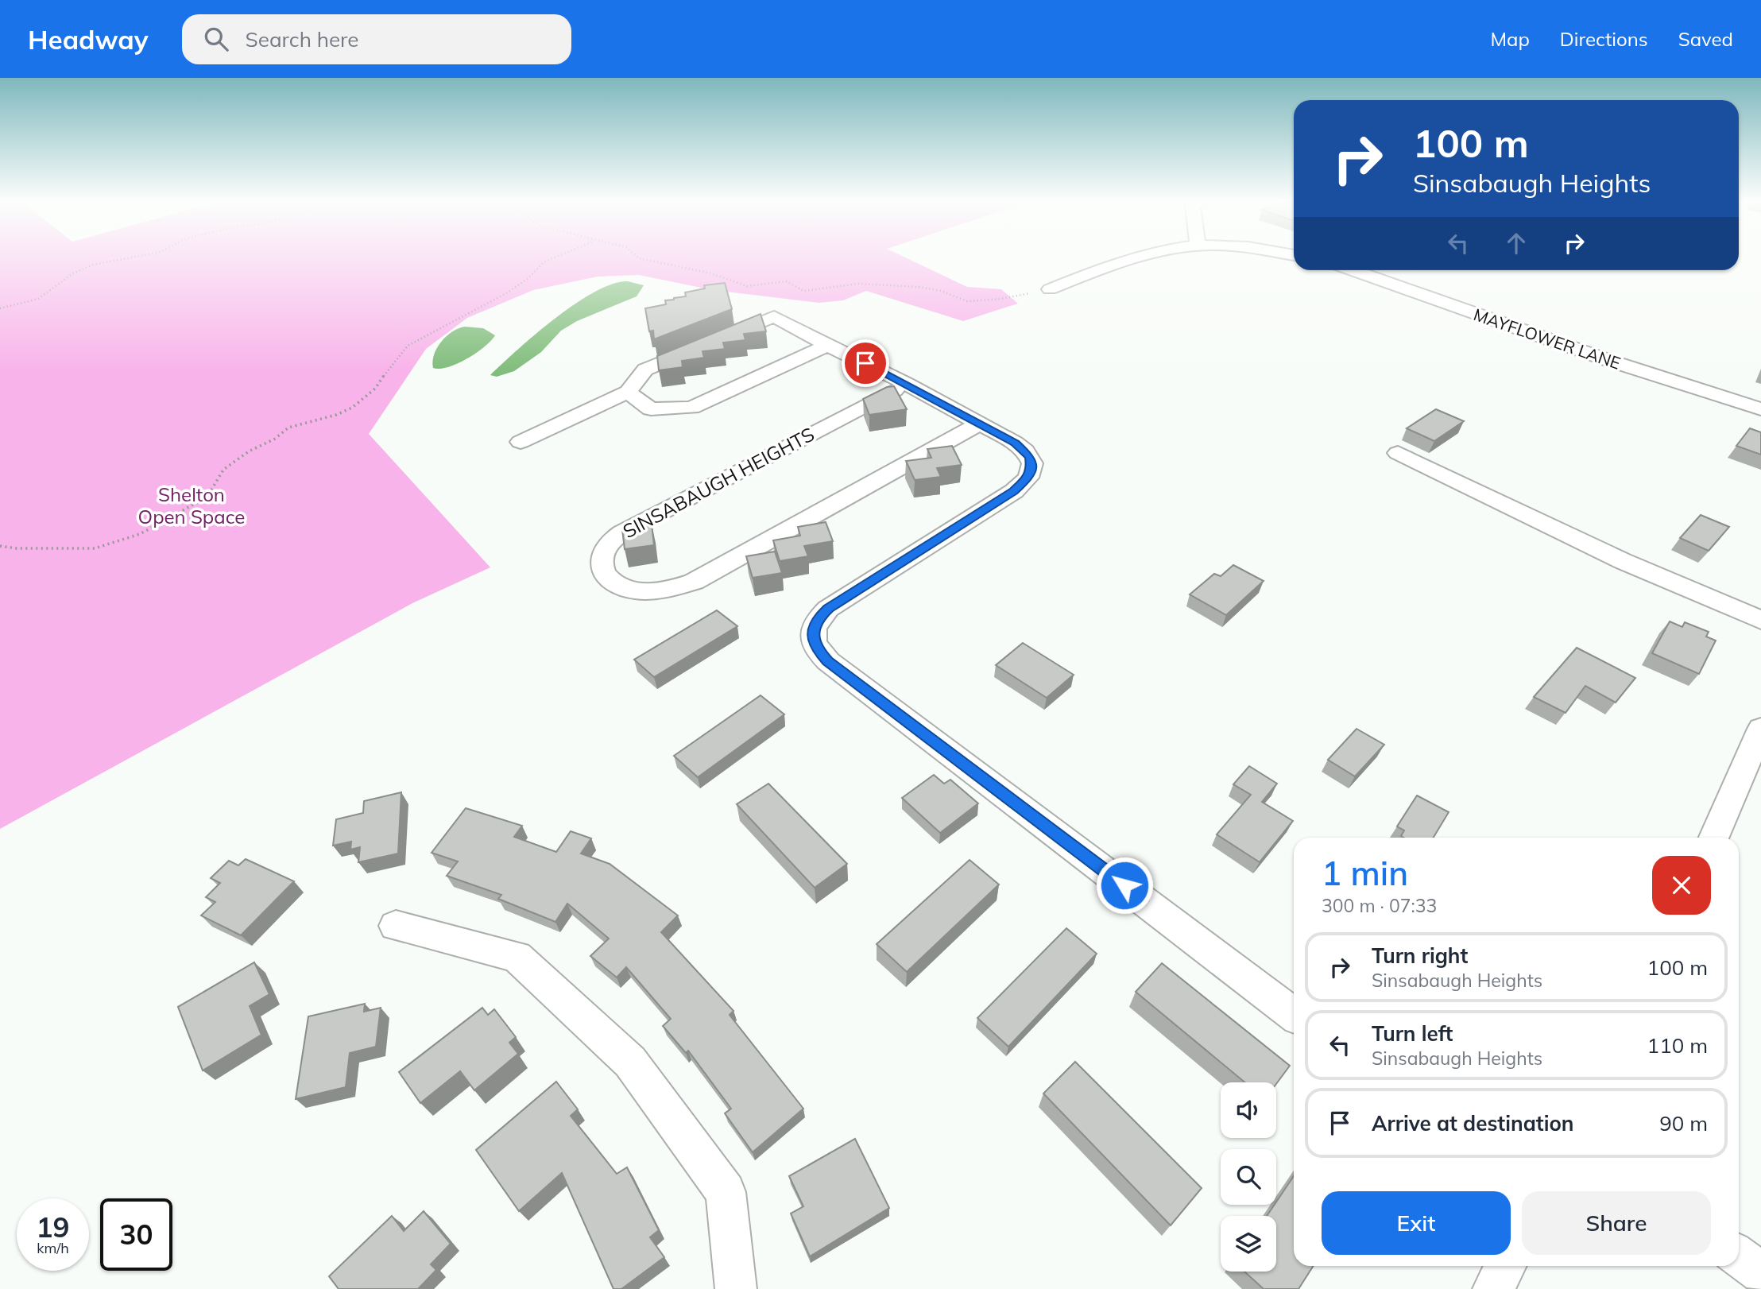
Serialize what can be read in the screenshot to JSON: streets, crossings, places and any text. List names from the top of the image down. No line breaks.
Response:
{"streets":{"street":["MAYFLOWER LANE","SINSABAUGH HEIGHTS"]},"parks":["Shelton Open Space"],"page":{"header":"Headway","search":"Search here","nav":["Map","Directions","Saved"],"turn":["100 m","Sinsabaugh Heights"],"heading":["1 min","300 m · 07:33"],"list":[{"name":"Turn right","note":"Sinsabaugh Heights","value":"100 m"},{"name":"Turn left","note":"Sinsabaugh Heights","value":"110 m"},{"name":"Arrive at destination","value":"90 m"}],"buttons":["Exit","Share"],"speed":"19 km/h","limit":"30"}}
